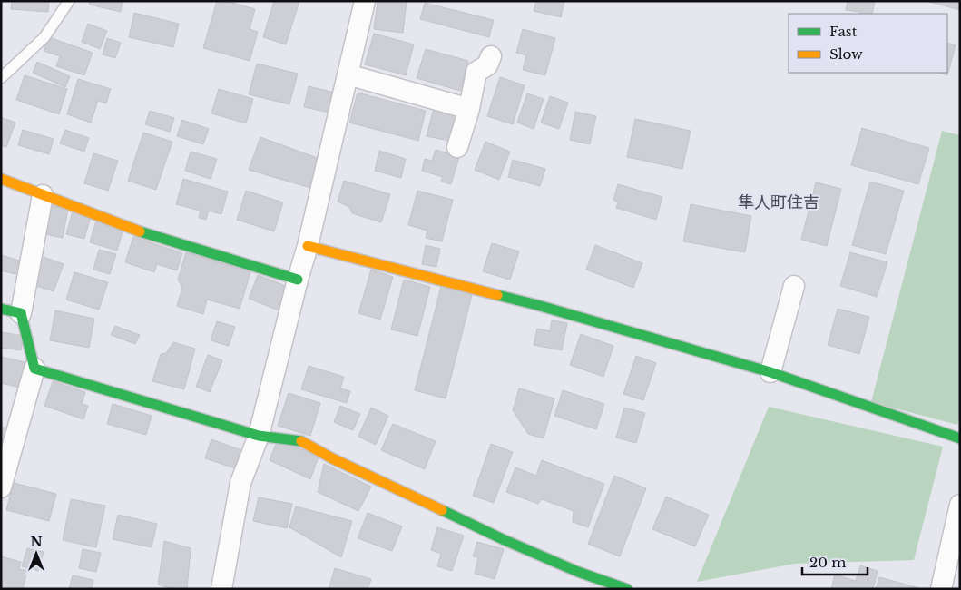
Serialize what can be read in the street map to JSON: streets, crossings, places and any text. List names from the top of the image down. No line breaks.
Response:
{"districts":["隼人町住吉"],"legend":["Fast","Slow"],"scale_bar":"20 m","north":"top"}
